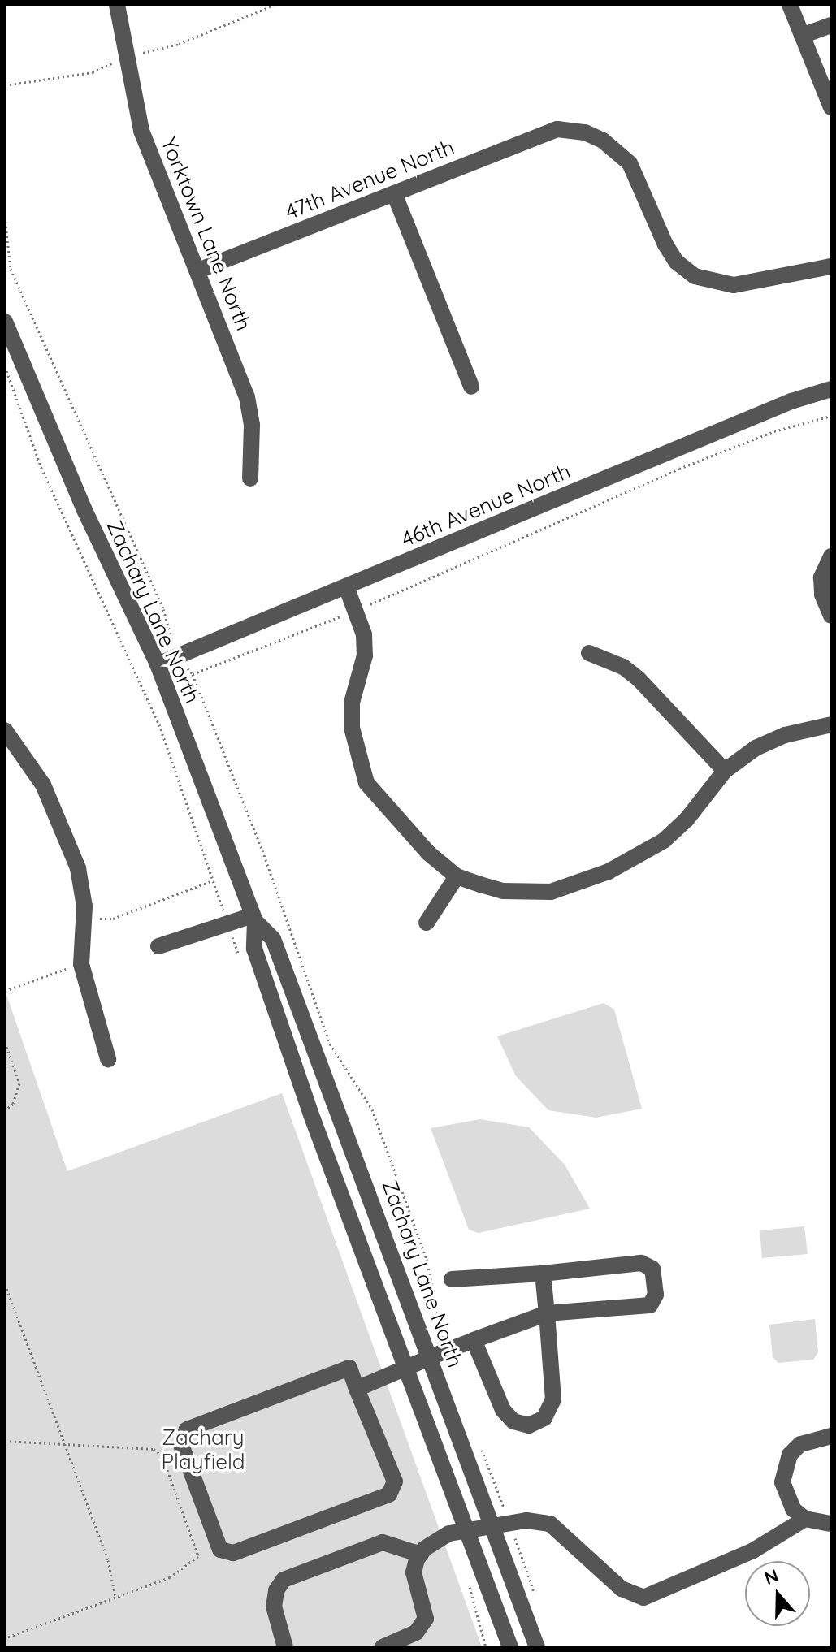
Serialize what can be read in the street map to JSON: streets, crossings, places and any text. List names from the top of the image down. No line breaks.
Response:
{"streets":{"street":["47th Avenue North","Yorktown Lane North","46th Avenue North","Zachary Lane North"]},"crossings":[["47th Avenue North","Yorktown Lane North"],["46th Avenue North","Zachary Lane North"]],"parks":["Zachary Playfield"],"north":"top"}
